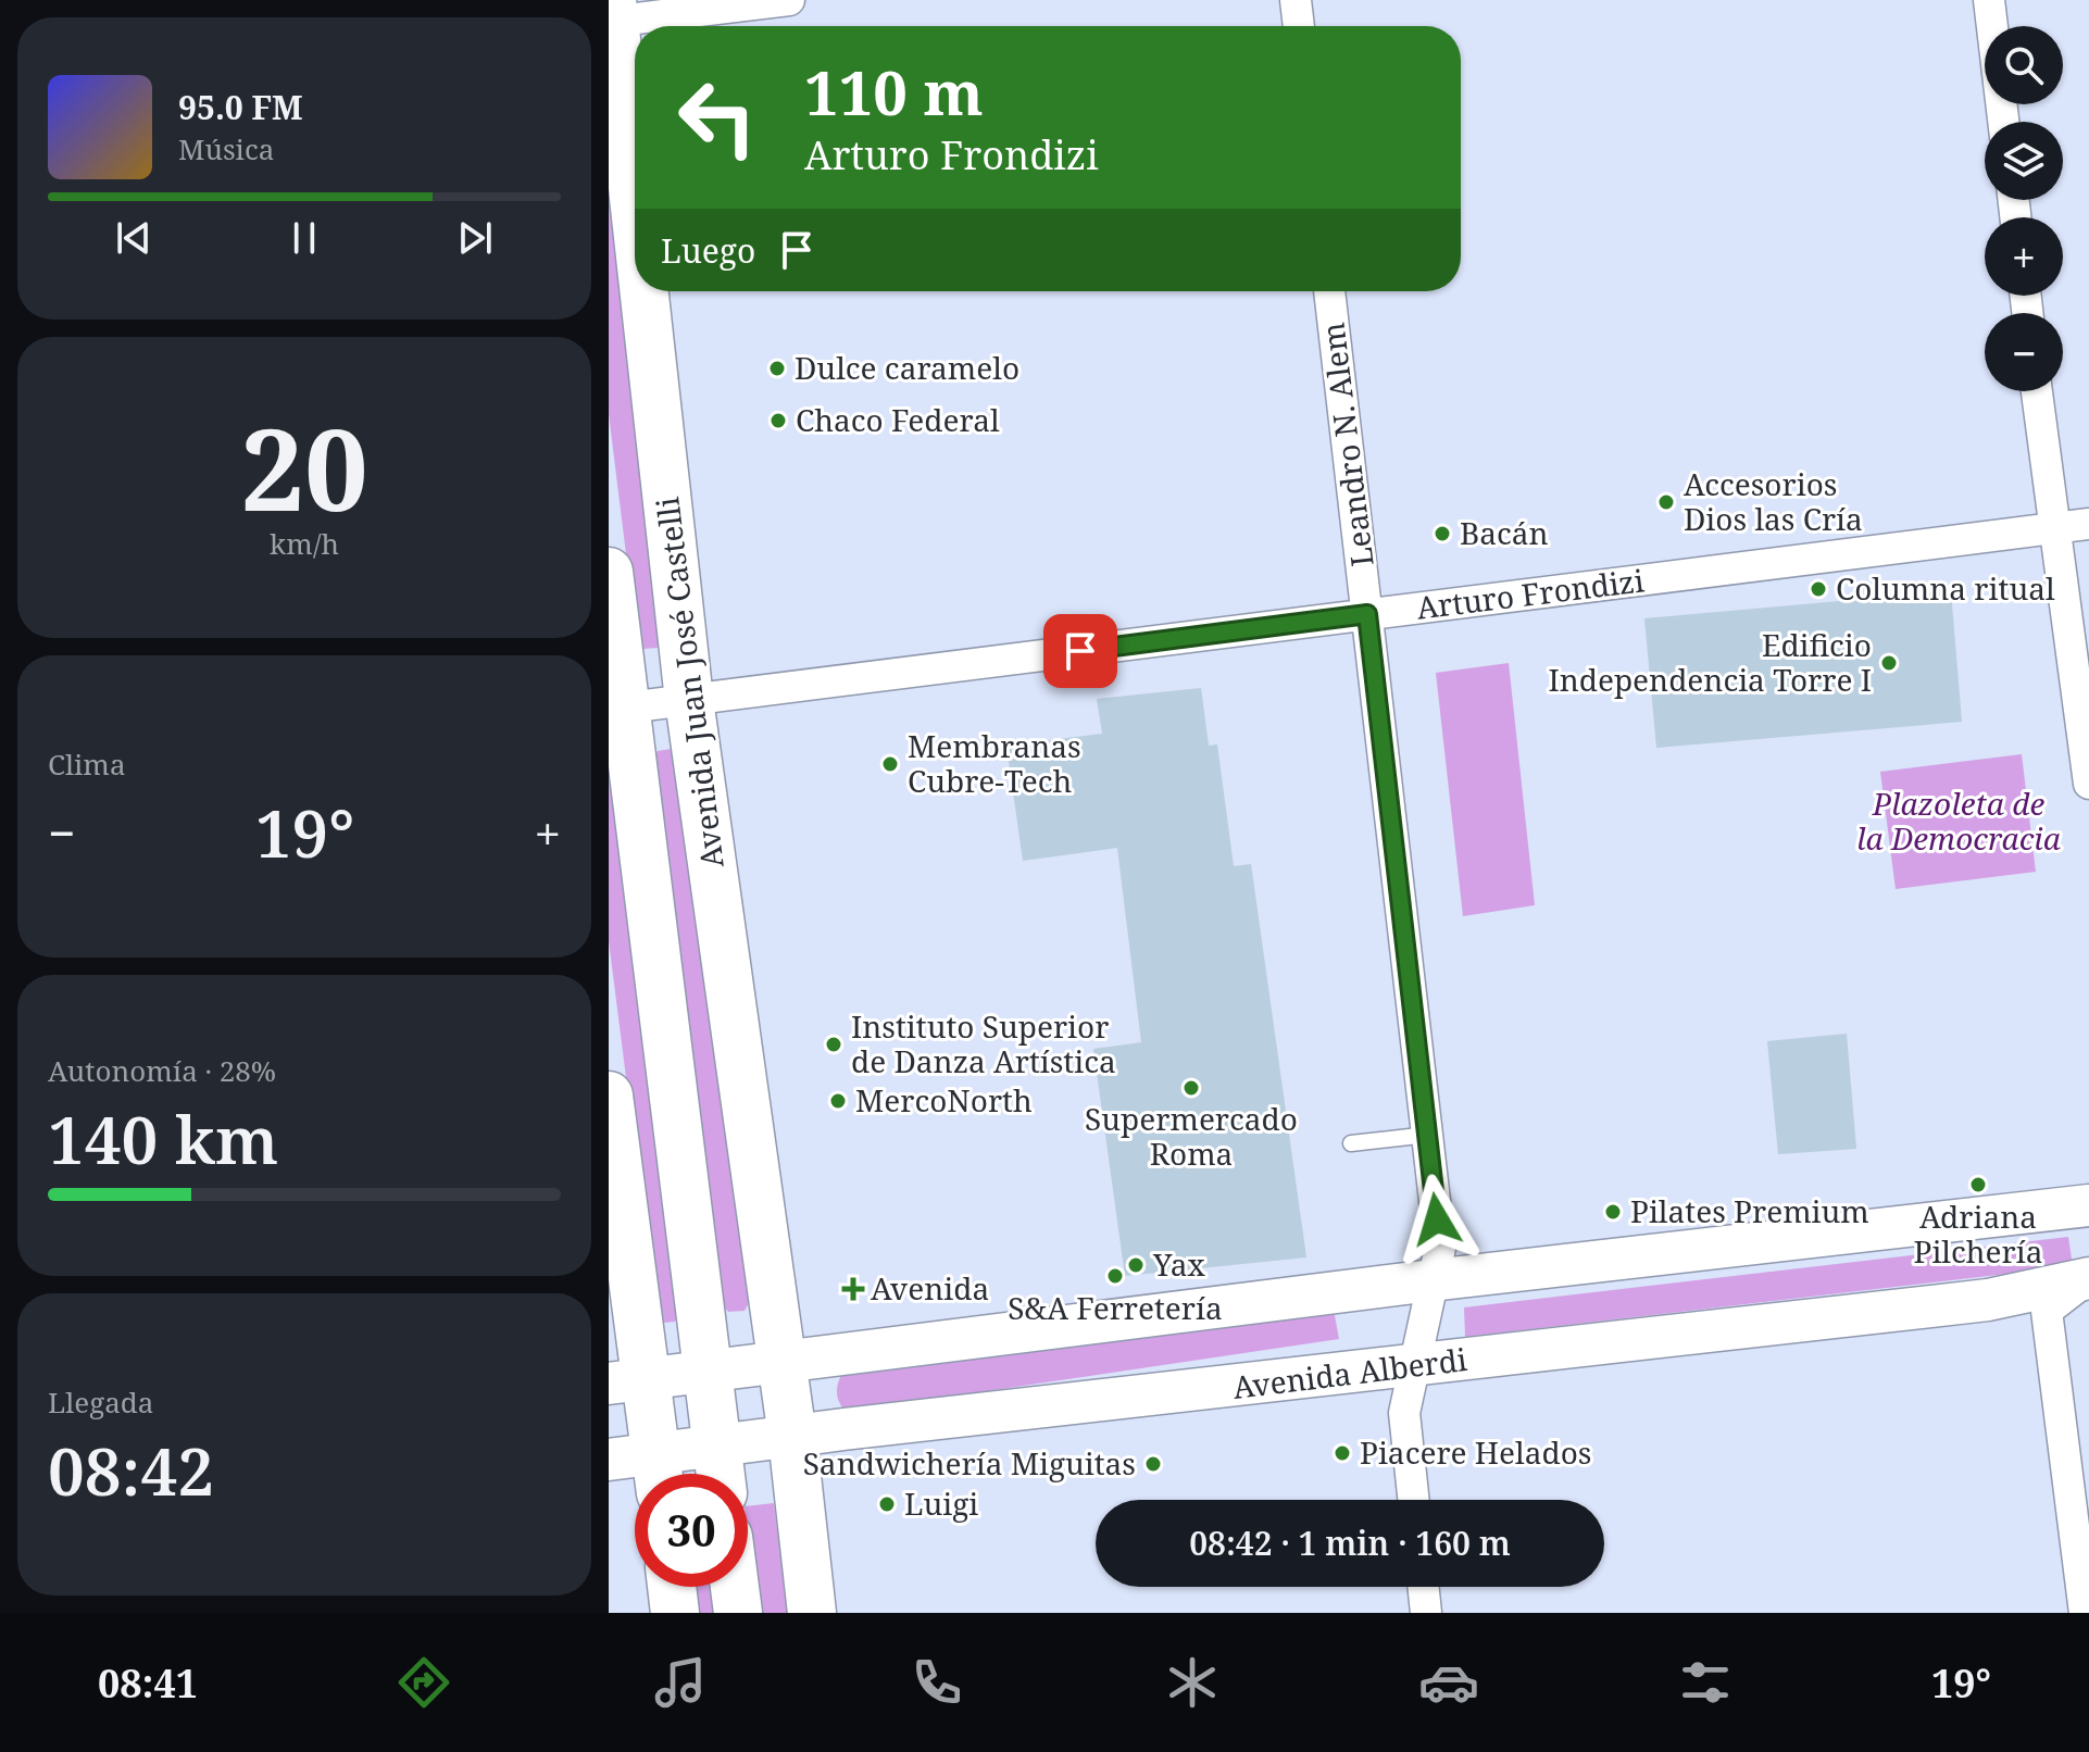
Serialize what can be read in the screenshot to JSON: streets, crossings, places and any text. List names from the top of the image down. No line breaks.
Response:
{"streets":{"main road":["Avenida Juan José Castelli","Avenida Alberdi"],"street":["Leandro N. Alem","Arturo Frondizi"]},"crossings":[["Leandro N. Alem","Arturo Frondizi"],["Leandro N. Alem","Avenida Alberdi"],["Arturo Frondizi","Avenida Juan José Castelli"],["Avenida Juan José Castelli","Avenida Alberdi"]],"parks":["Plazoleta de la Democracia"],"places":{"other":["Dulce caramelo","Chaco Federal","Accesorios Dios las Cría","Bacán","Columna ritual","Edificio Independencia Torre I","Membranas Cubre-Tech","Instituto Superior de Danza Artística","Supermercado Roma","MercoNorth","Adriana Pilchería","Pilates Premium","Yax","S&A Ferretería","Piacere Helados","Sandwichería Miguitas","Luigi"],"health":["Avenida"]},"page":{"map_buttons":["+","−"],"turn":["110 m","Arturo Frondizi"],"song":["95.0 FM","Música"],"then":"Luego","tile":[["20","km/h"],"Clima",["Autonomía · 28%","140 km"],["Llegada","08:42"]],"heat":["−","19°","+"],"limit":"30","trip":"08:42 · 1 min · 160 m","tabs":["08:41","19°"]}}
